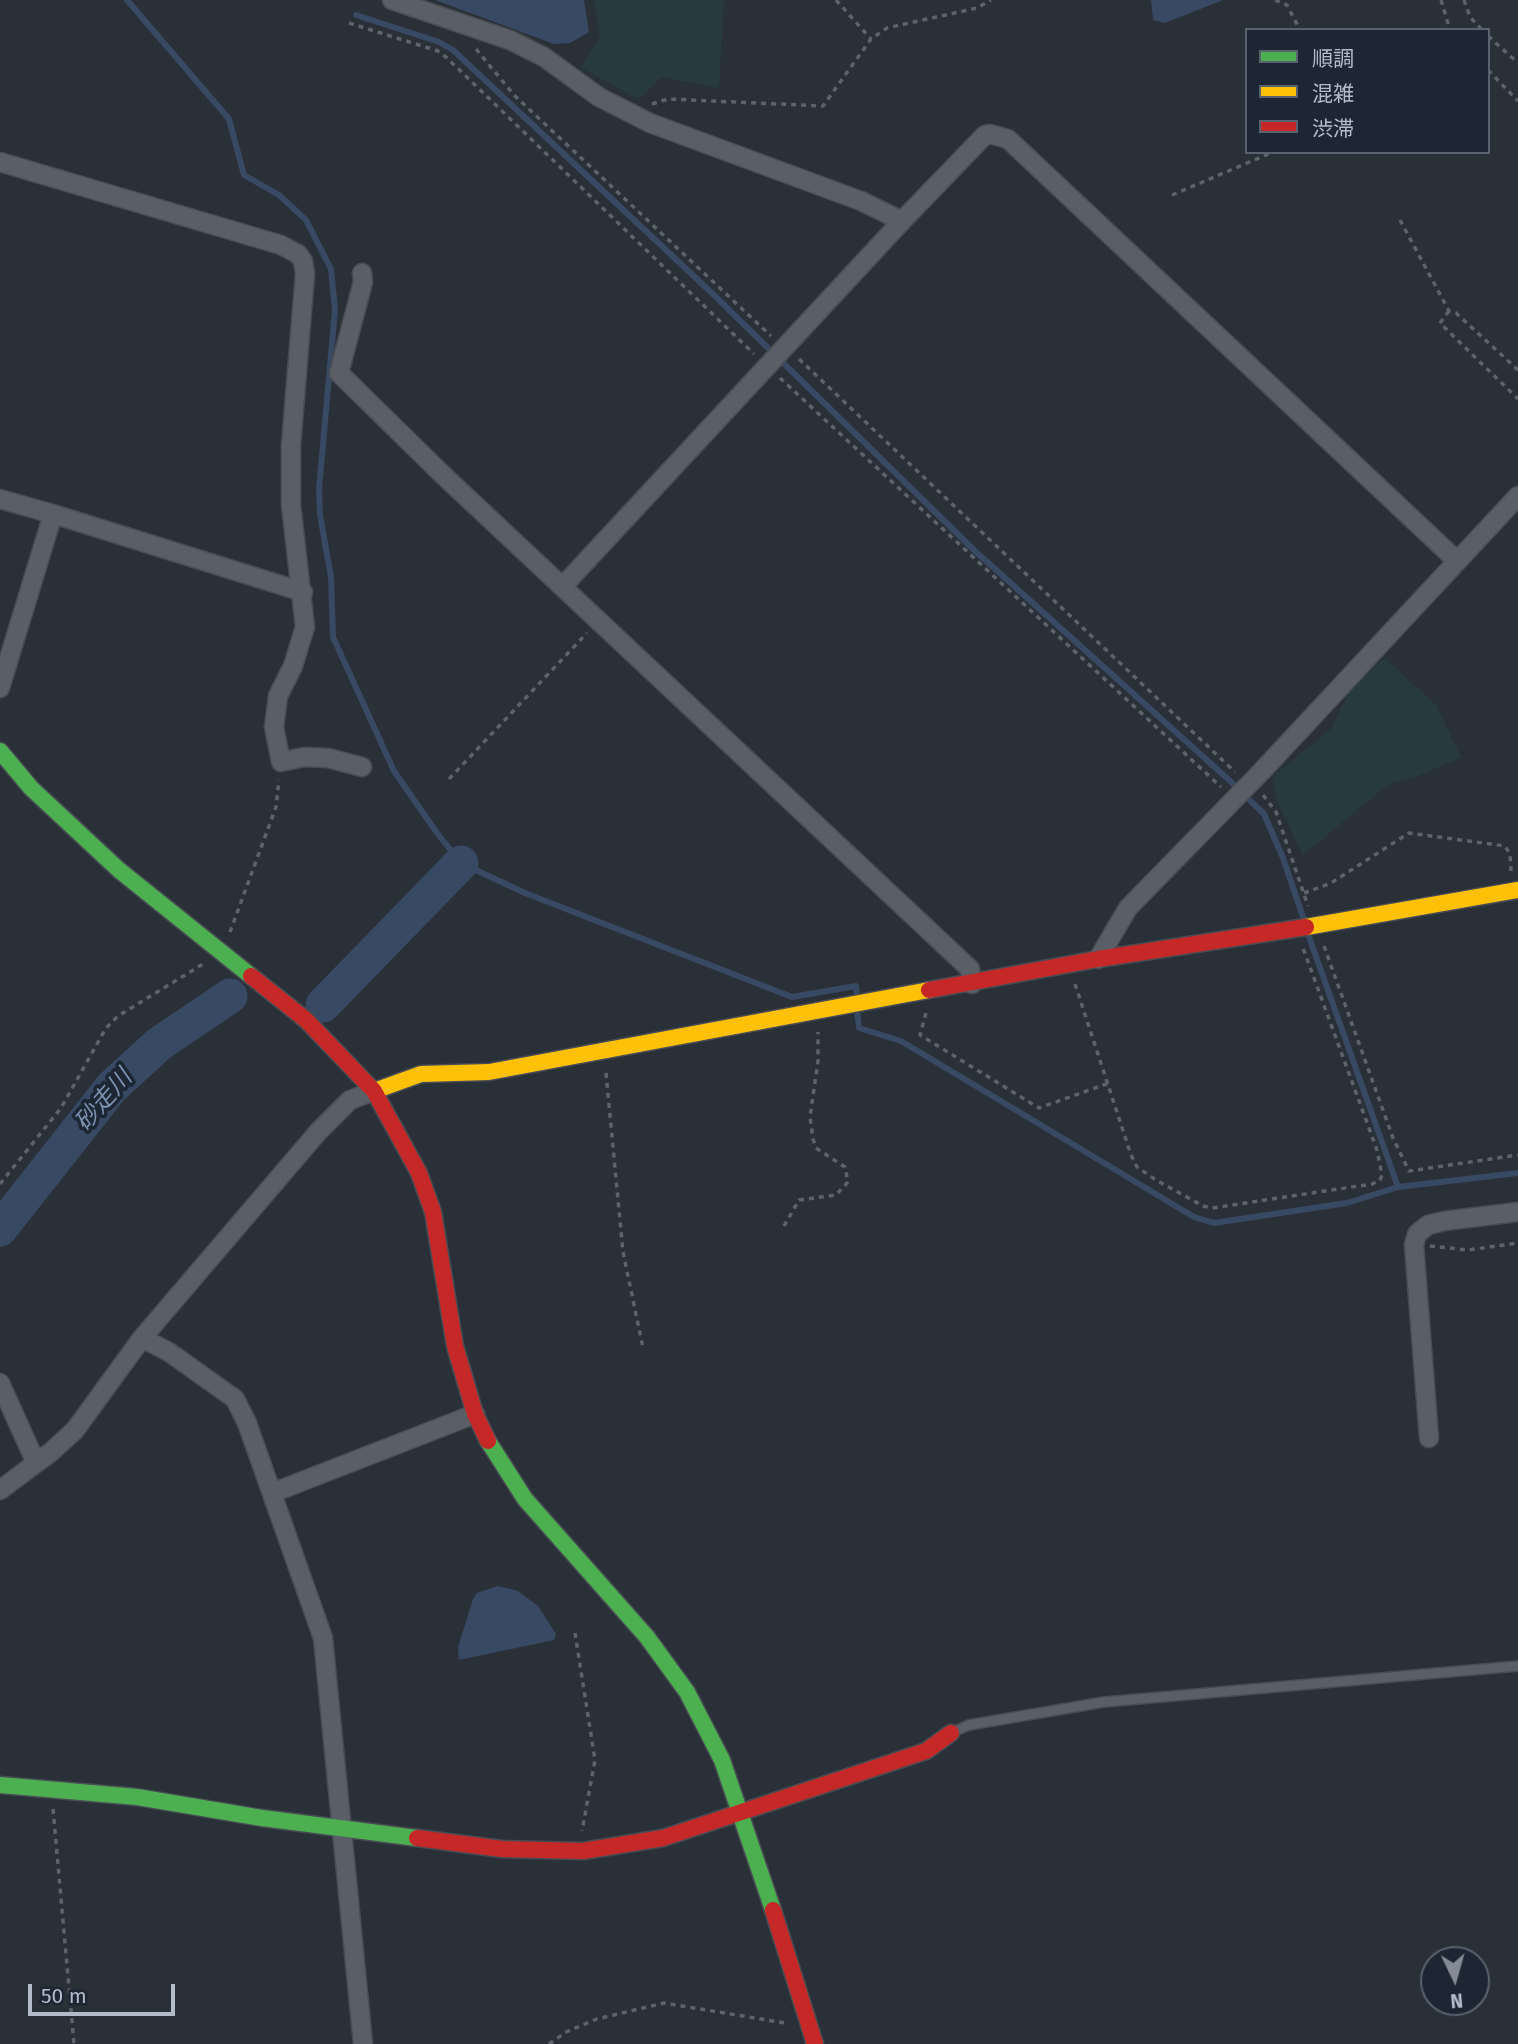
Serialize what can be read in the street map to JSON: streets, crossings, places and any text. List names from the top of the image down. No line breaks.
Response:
{"water":["砂走川"],"legend":["順調","混雑","渋滞"],"scale_bar":"50 m","north":"bottom"}
